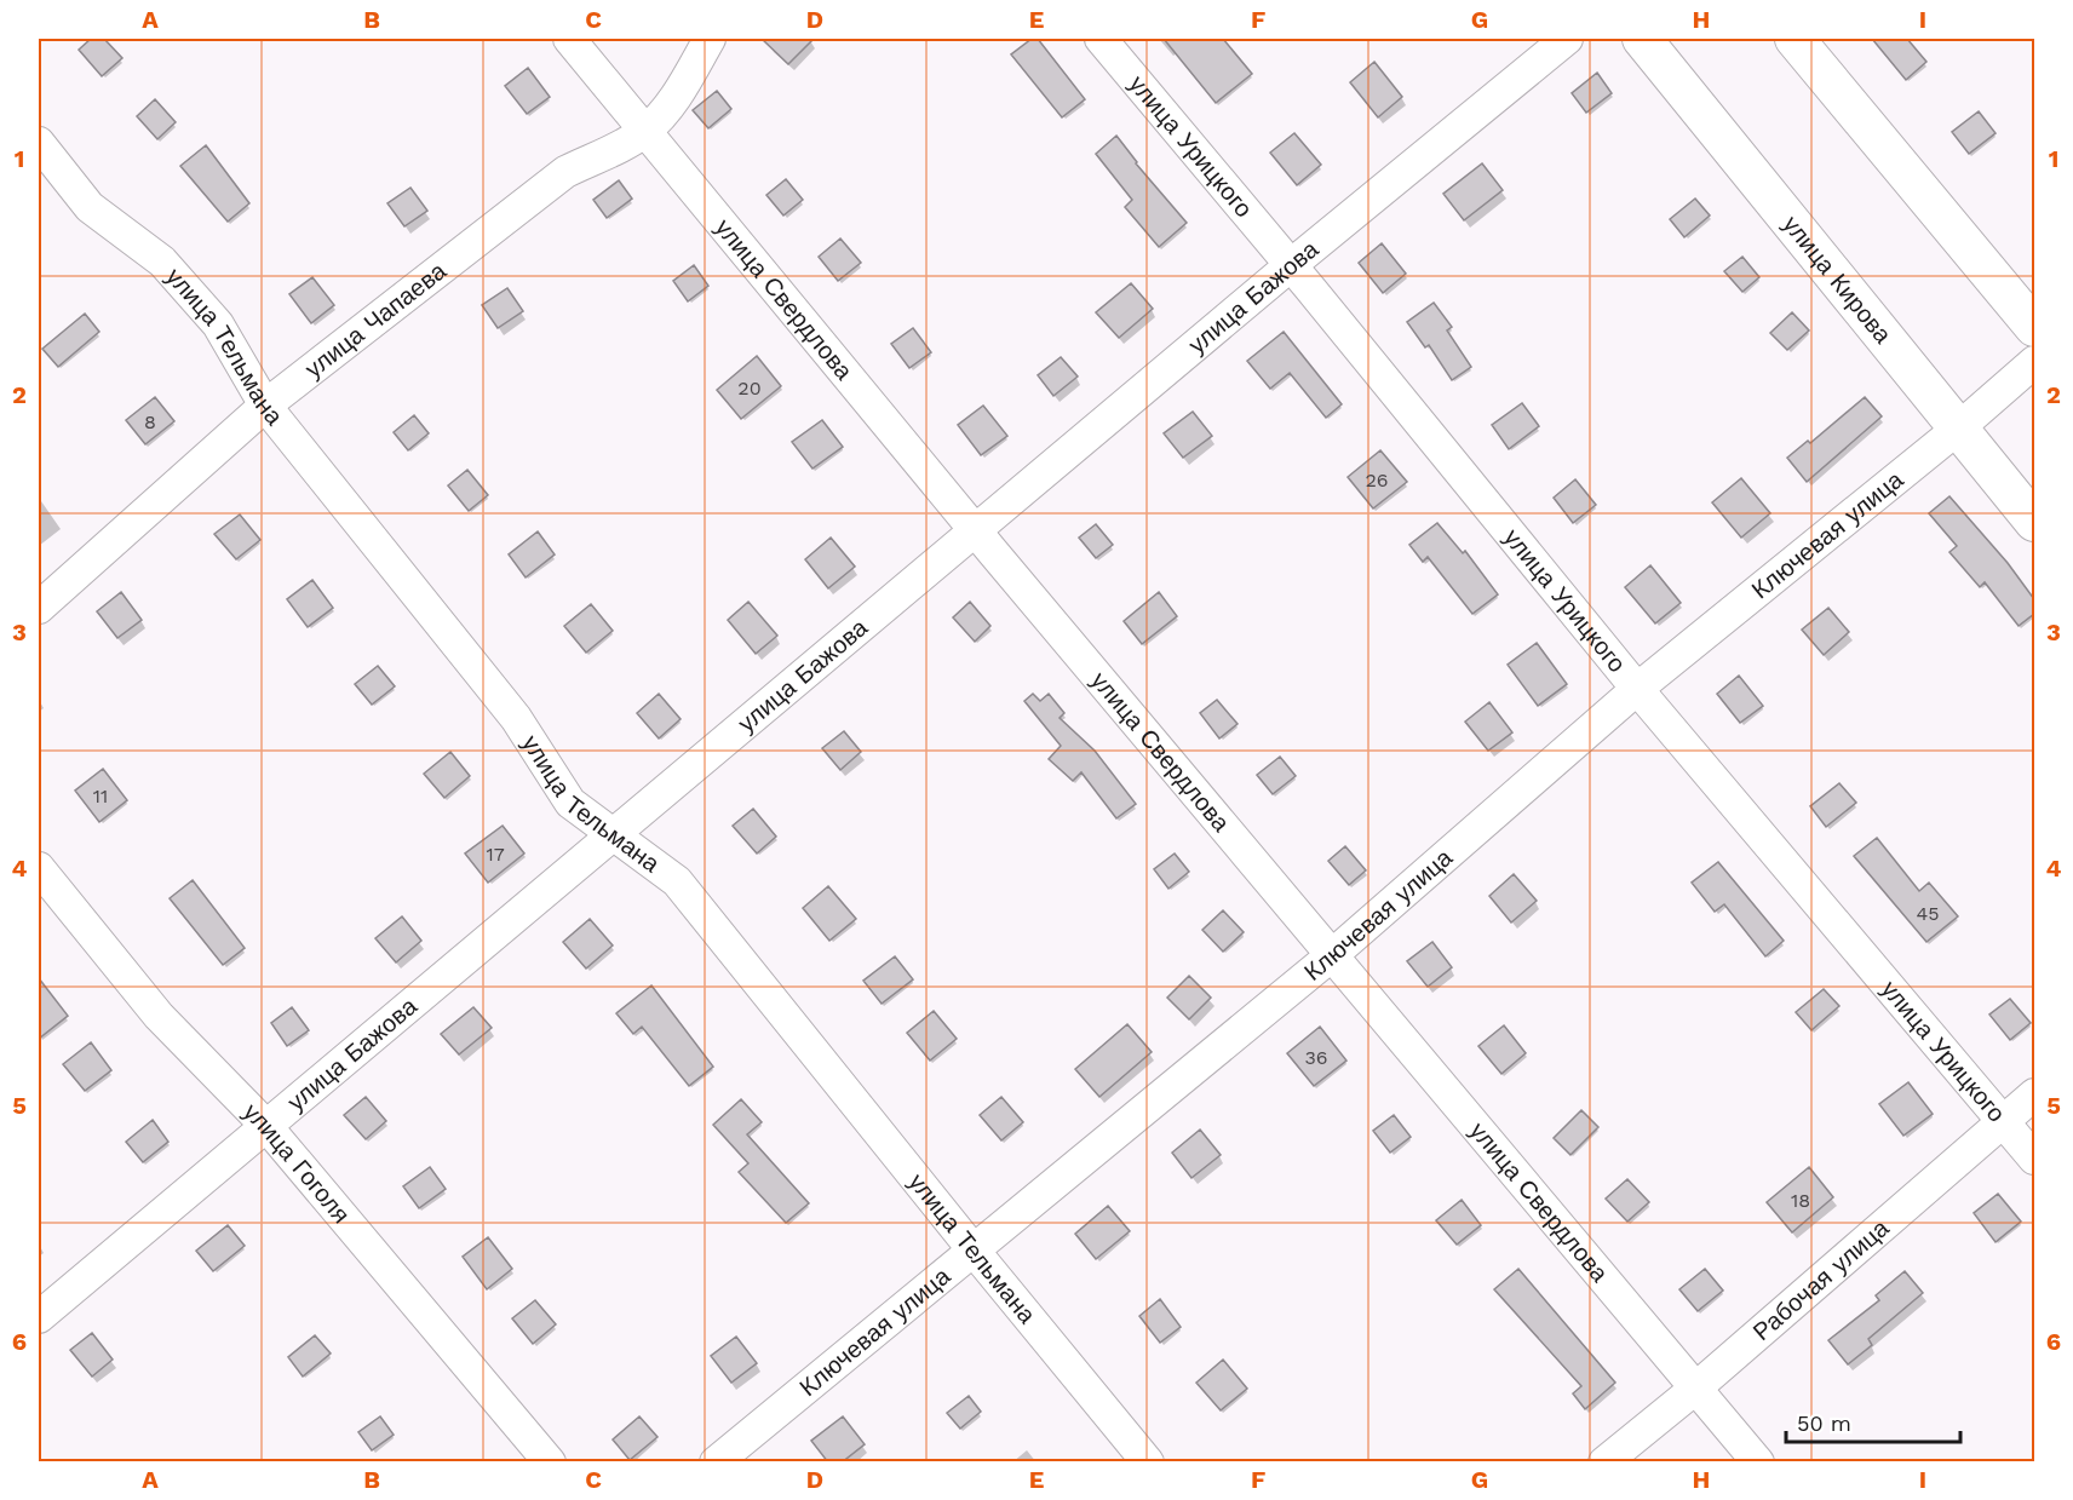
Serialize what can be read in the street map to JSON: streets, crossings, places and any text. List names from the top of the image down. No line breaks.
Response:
{"streets":{"main road":["улица Кирова"],"street":["улица Урицкого","улица Бажова","улица Свердлова","улица Чапаева","улица Тельмана","Ключевая улица","улица Гоголя","Рабочая улица"]},"crossings":[["улица Урицкого","улица Бажова"],["улица Урицкого","Ключевая улица"],["улица Урицкого","Рабочая улица"],["улица Кирова","Ключевая улица"],["улица Бажова","улица Свердлова"],["улица Бажова","улица Тельмана"],["улица Бажова","улица Гоголя"],["улица Свердлова","улица Чапаева"],["улица Свердлова","Ключевая улица"],["улица Свердлова","Рабочая улица"],["улица Чапаева","улица Тельмана"],["улица Тельмана","Ключевая улица"]],"house_numbers":["20","8","26","11","17","45","36","18"],"scale_bar":"50 m","grid":{"columns":["A","B","C","D","E","F","G","H","I"],"rows":["1","2","3","4","5","6"]}}
